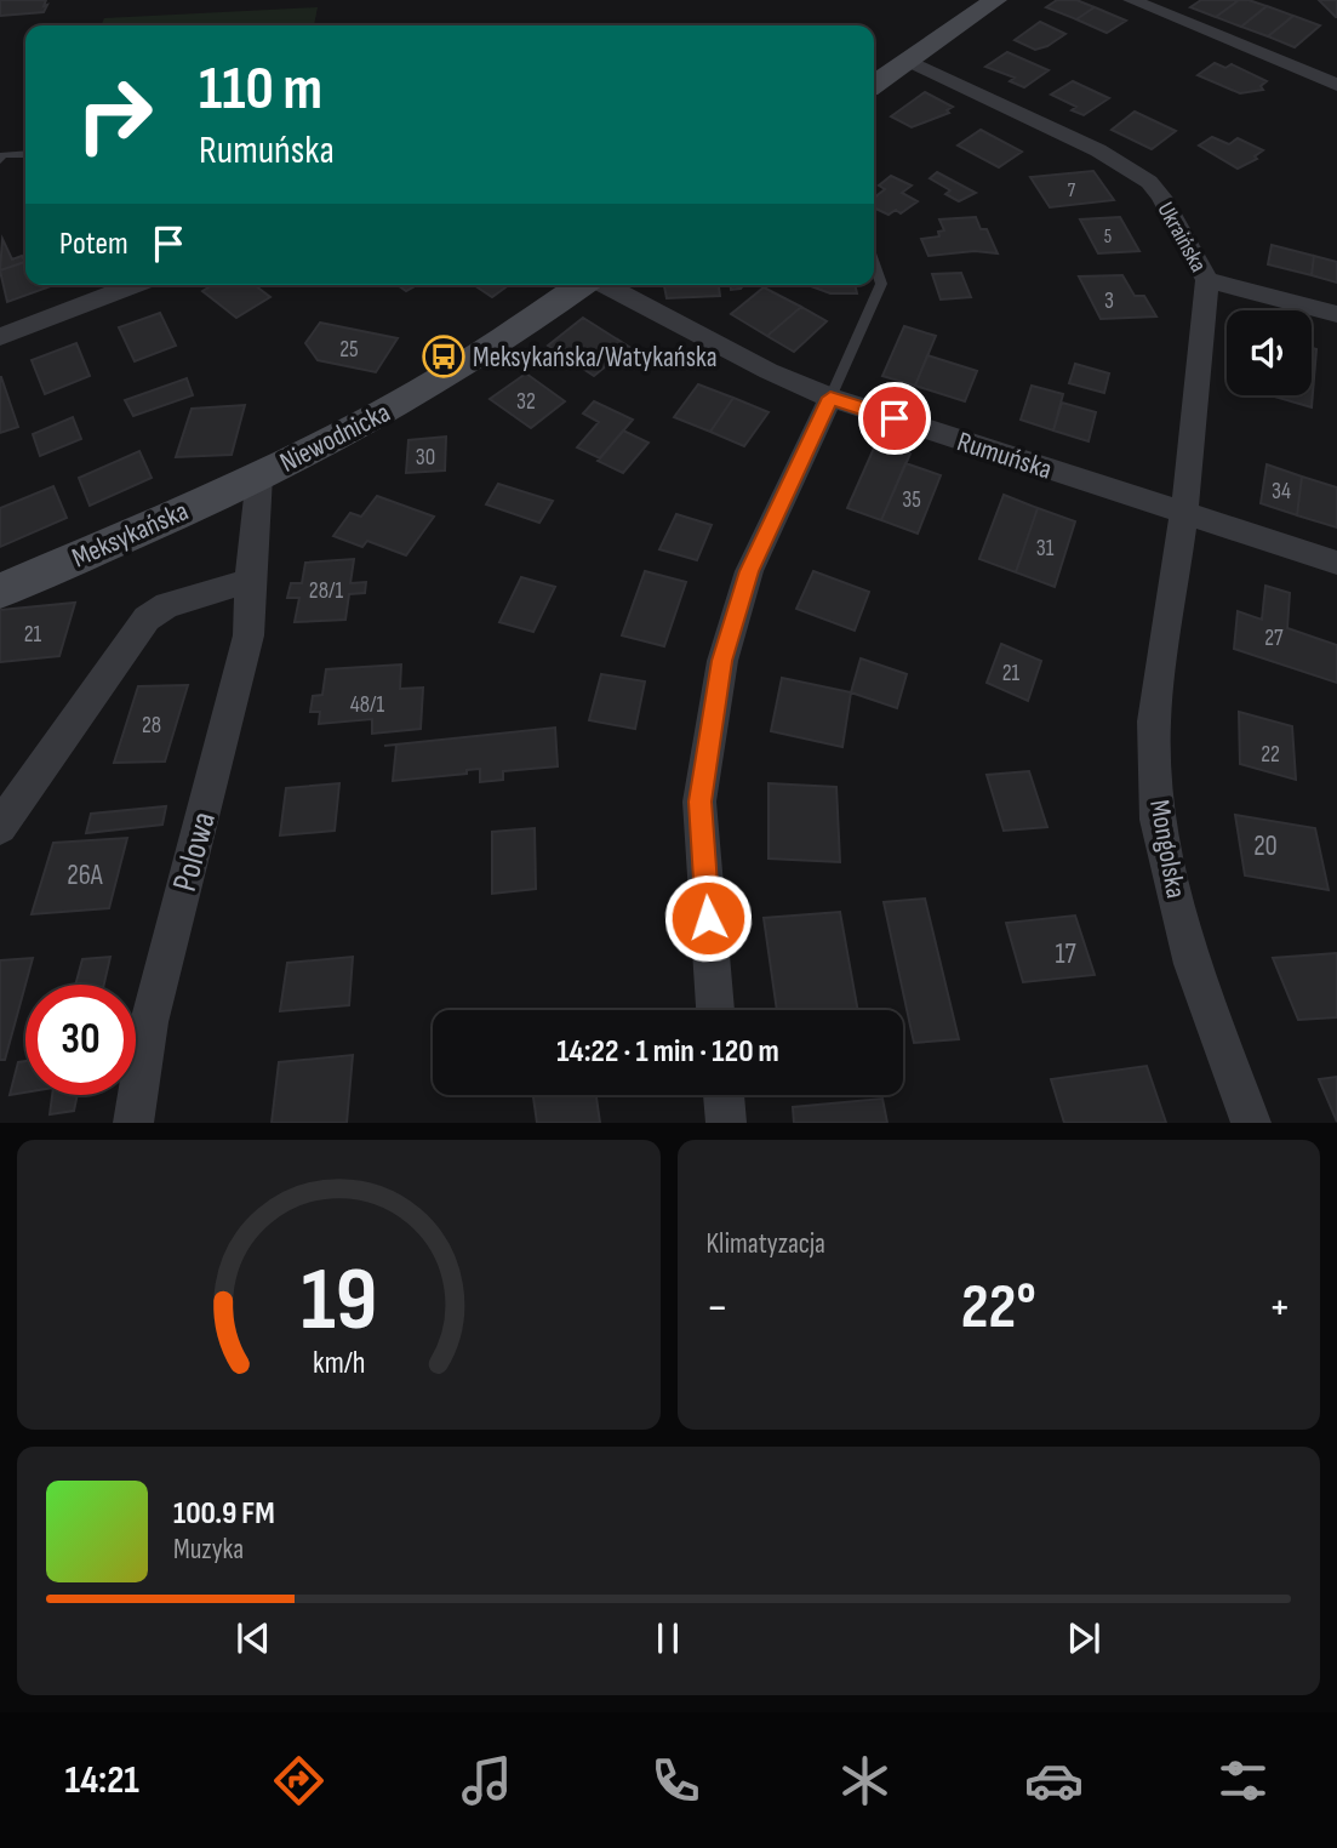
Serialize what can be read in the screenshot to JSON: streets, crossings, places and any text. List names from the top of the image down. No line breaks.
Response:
{"streets":{"street":["Ukraińska","Niewodnicka","Rumuńska","Meksykańska","Mongolska","Polowa"]},"crossings":[["Ukraińska","Rumuńska"],["Ukraińska","Mongolska"],["Niewodnicka","Meksykańska"],["Niewodnicka","Polowa"],["Rumuńska","Mongolska"]],"places":{"bus stop":["Meksykańska/Watykańska"]},"house_numbers":["7","5","3","25","32","30","34","35","31","28/1","21","27","21","48/1","28","22","20","26A","17"],"page":{"turn":["110 m","Rumuńska"],"then":"Potem","limit":"30","trip":"14:22 · 1 min · 120 m","tile":"Klimatyzacja","heat":["−","22°","+"],"song":["100.9 FM","Muzyka"],"tabs":"14:21","gauge":["19","km/h"]}}
